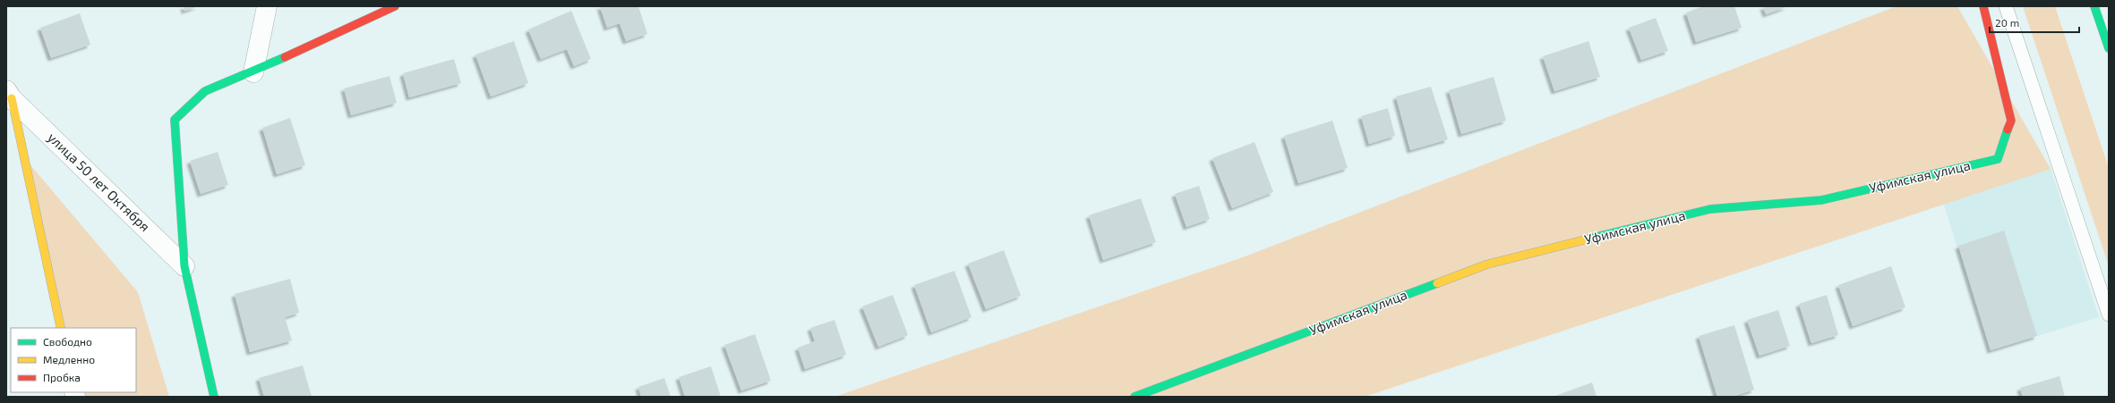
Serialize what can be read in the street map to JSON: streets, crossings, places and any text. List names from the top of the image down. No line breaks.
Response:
{"streets":{"street":["Уфимская улица","улица 50 лет Октября"]},"legend":["Свободно","Медленно","Пробка"],"scale_bar":"20 m"}
